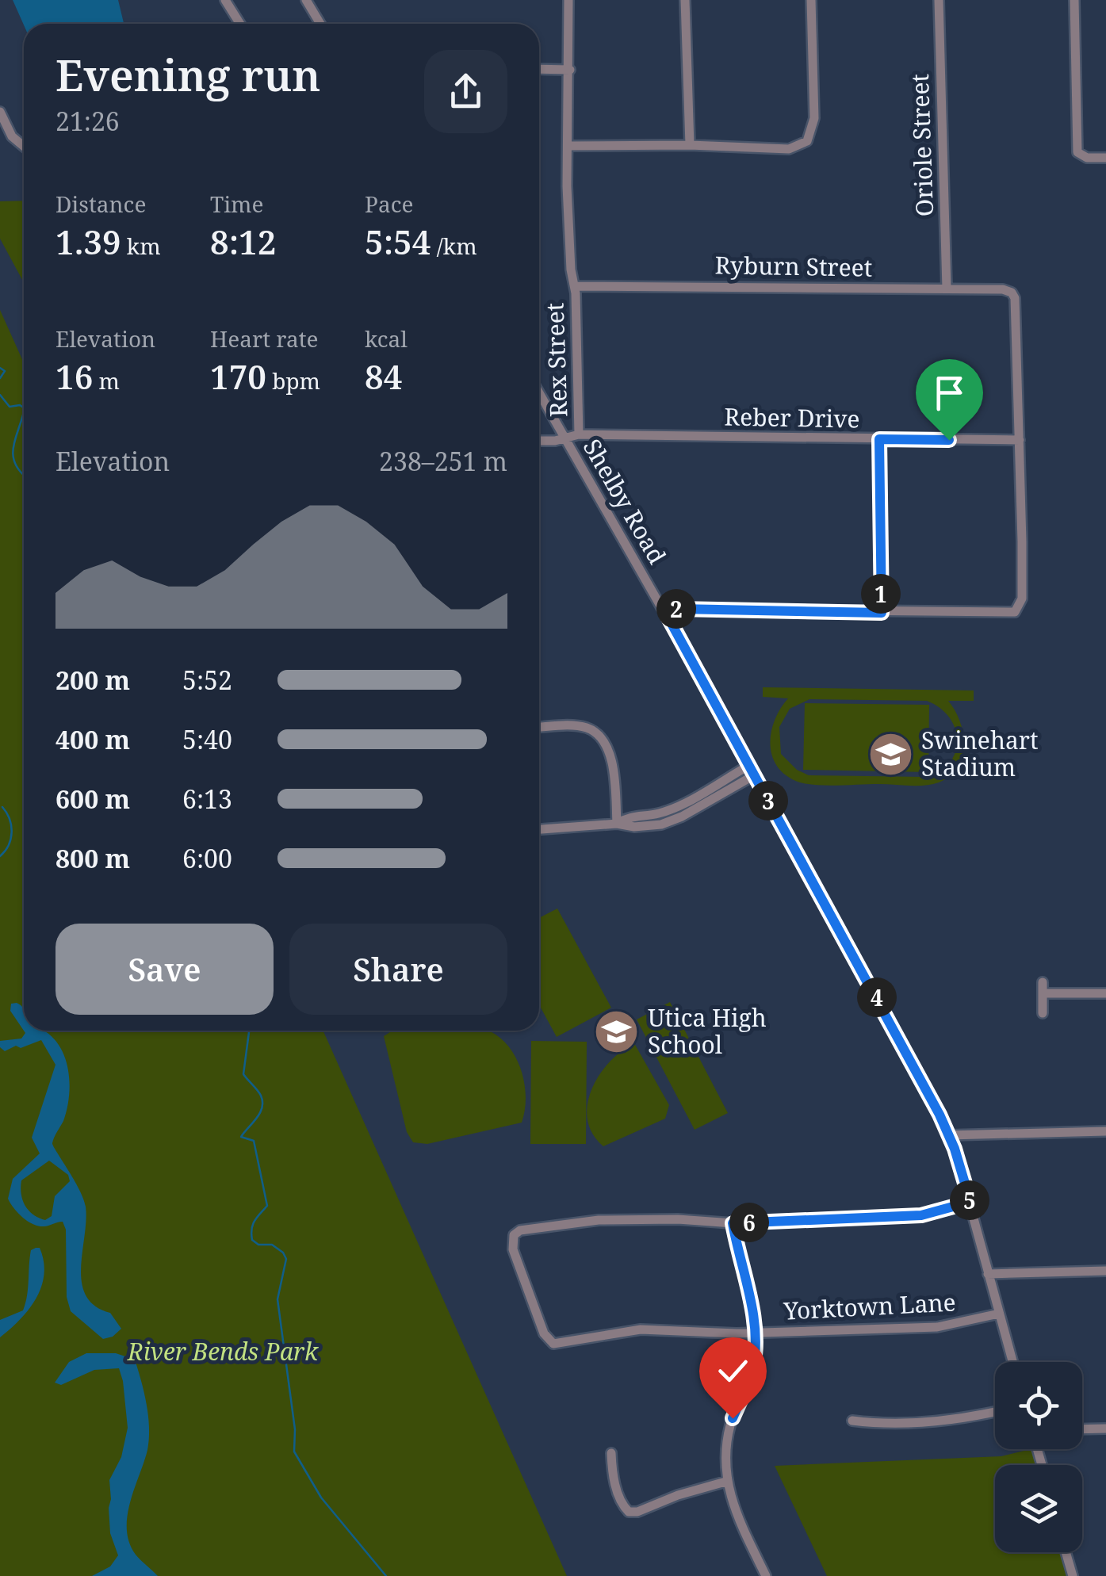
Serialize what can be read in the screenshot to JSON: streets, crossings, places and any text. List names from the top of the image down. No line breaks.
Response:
{"streets":{"street":["Oriole Street","Ryburn Street","Rex Street","Reber Drive","Shelby Road","Yorktown Lane"]},"crossings":[["Oriole Street","Ryburn Street"],["Ryburn Street","Rex Street"],["Ryburn Street","Reber Drive"],["Rex Street","Reber Drive"],["Reber Drive","Shelby Road"],["Shelby Road","Yorktown Lane"]],"parks":["River Bends Park"],"places":{"school or university":["Swinehart Stadium","Utica High School"]},"page":{"heading":["Evening run","21:26"],"stats":[["Distance","1.39 km"],["Time","8:12"],["Pace","5:54 /km"],["Elevation","16 m"],["Heart rate","170 bpm"],["kcal","84"]],"chart":["Elevation","238–251 m"],"pins":["1","2","3","4","5","6"],"list":[{"name":"200 m","note":"5:52"},{"name":"400 m","note":"5:40"},{"name":"600 m","note":"6:13"},{"name":"800 m","note":"6:00"}],"buttons":["Save","Share"]}}
